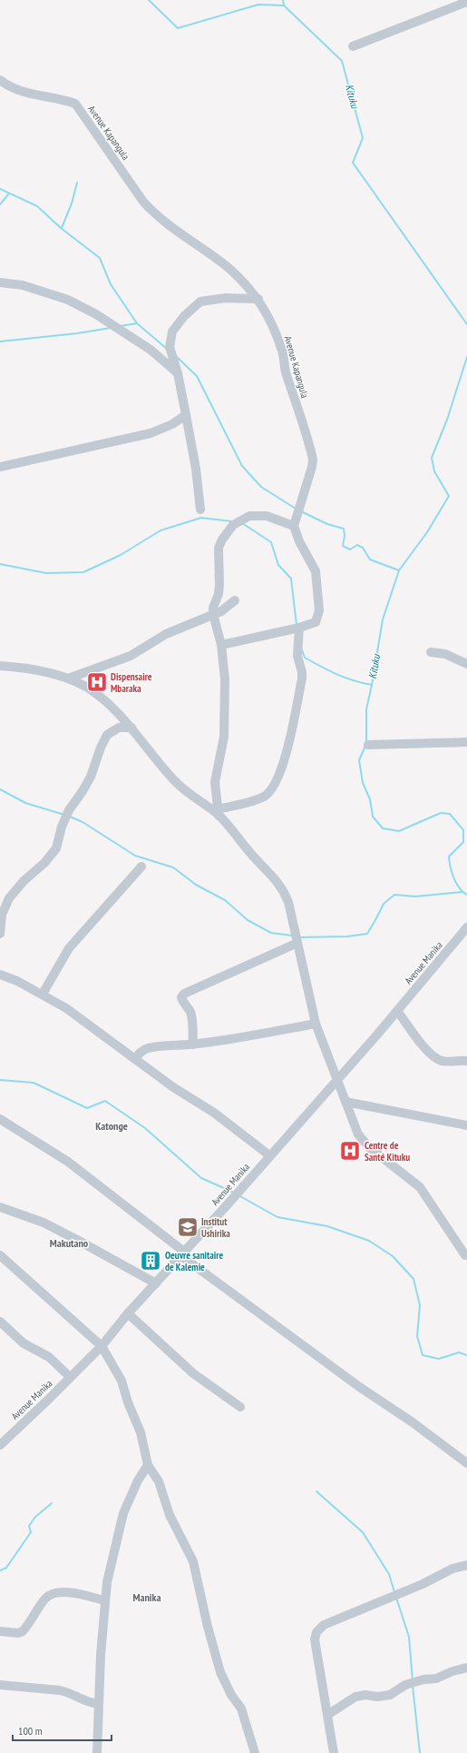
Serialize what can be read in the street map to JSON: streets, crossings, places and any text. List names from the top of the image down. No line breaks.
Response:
{"streets":{"street":["Avenue Kapangula","Avenue Manika"]},"districts":["Katonge","Makutano","Manika"],"water":["Kituku"],"places":{"hospital":["Dispensaire Mbaraka","Centre de Santé Kituku"],"school or university":["Institut Ushirika"],"building":["Oeuvre sanitaire de Kalemie"]},"scale_bar":"100 m"}
